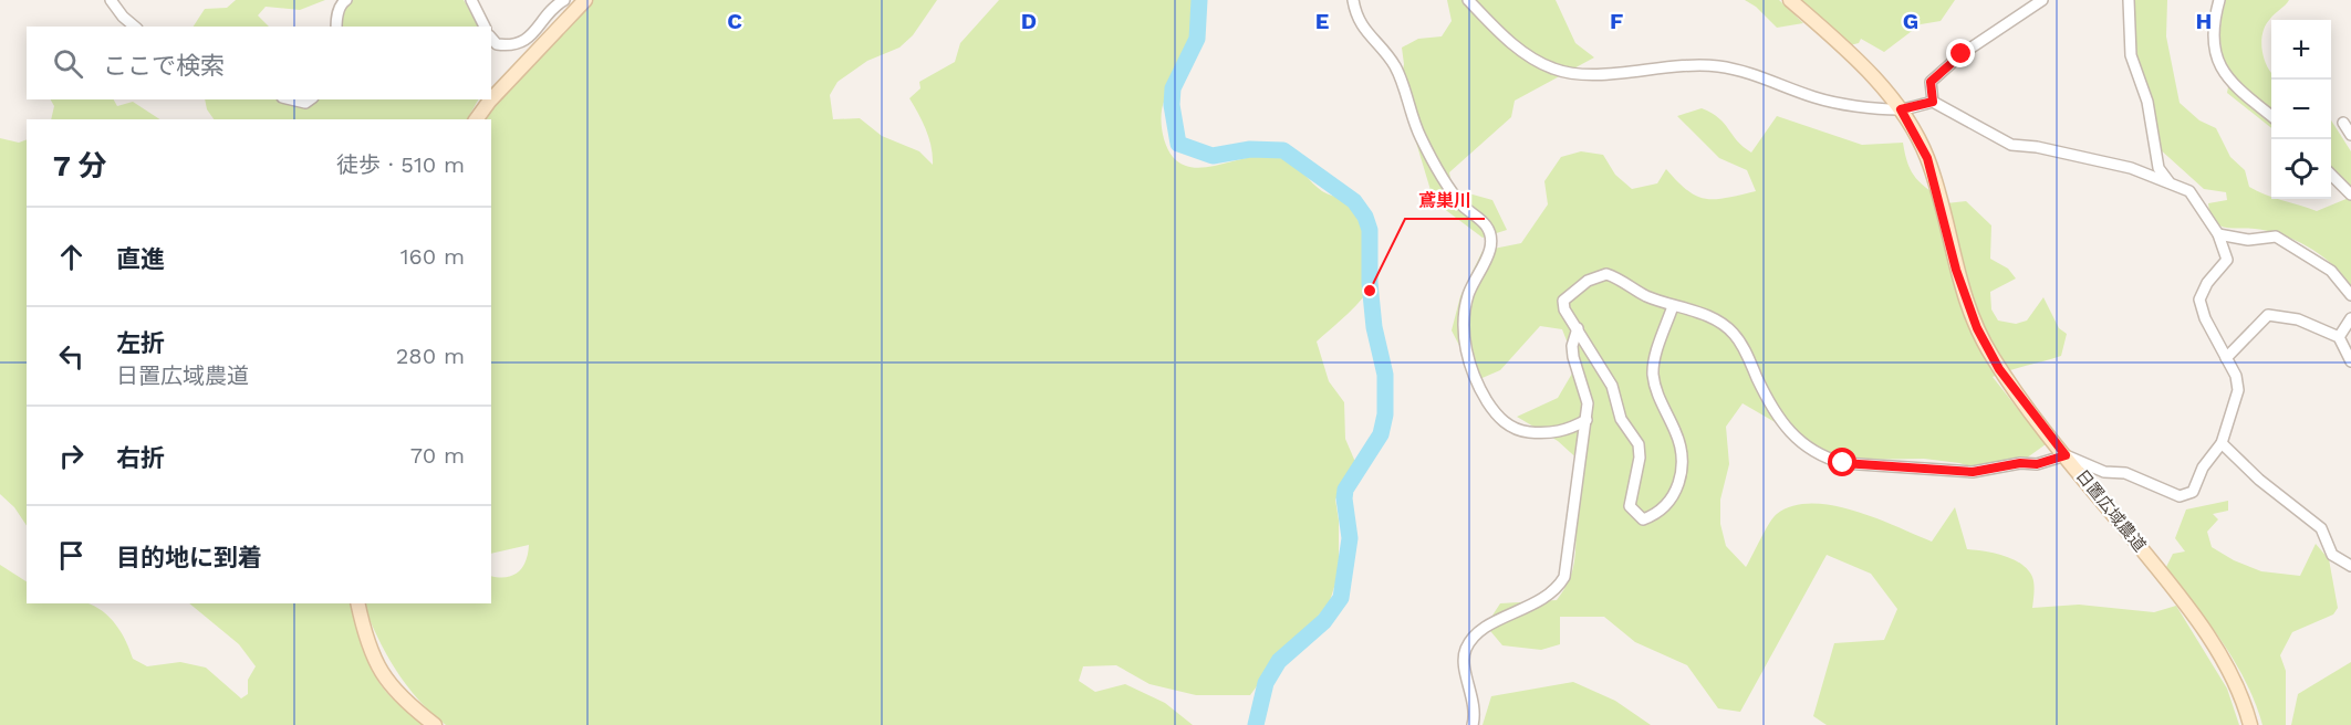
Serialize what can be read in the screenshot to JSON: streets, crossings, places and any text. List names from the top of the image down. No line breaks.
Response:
{"streets":{"street":["日置広域農道"]},"places":["鳶巣川"],"page":{"map_buttons":["+","−"],"search":"ここで検索","heading":["7 分","徒歩 · 510 m"],"list":[["直進","160 m"],["左折","日置広域農道","280 m"],["右折","70 m"],"目的地に到着"]},"grid":{"columns":["C","D","E","F","G","H"]}}
